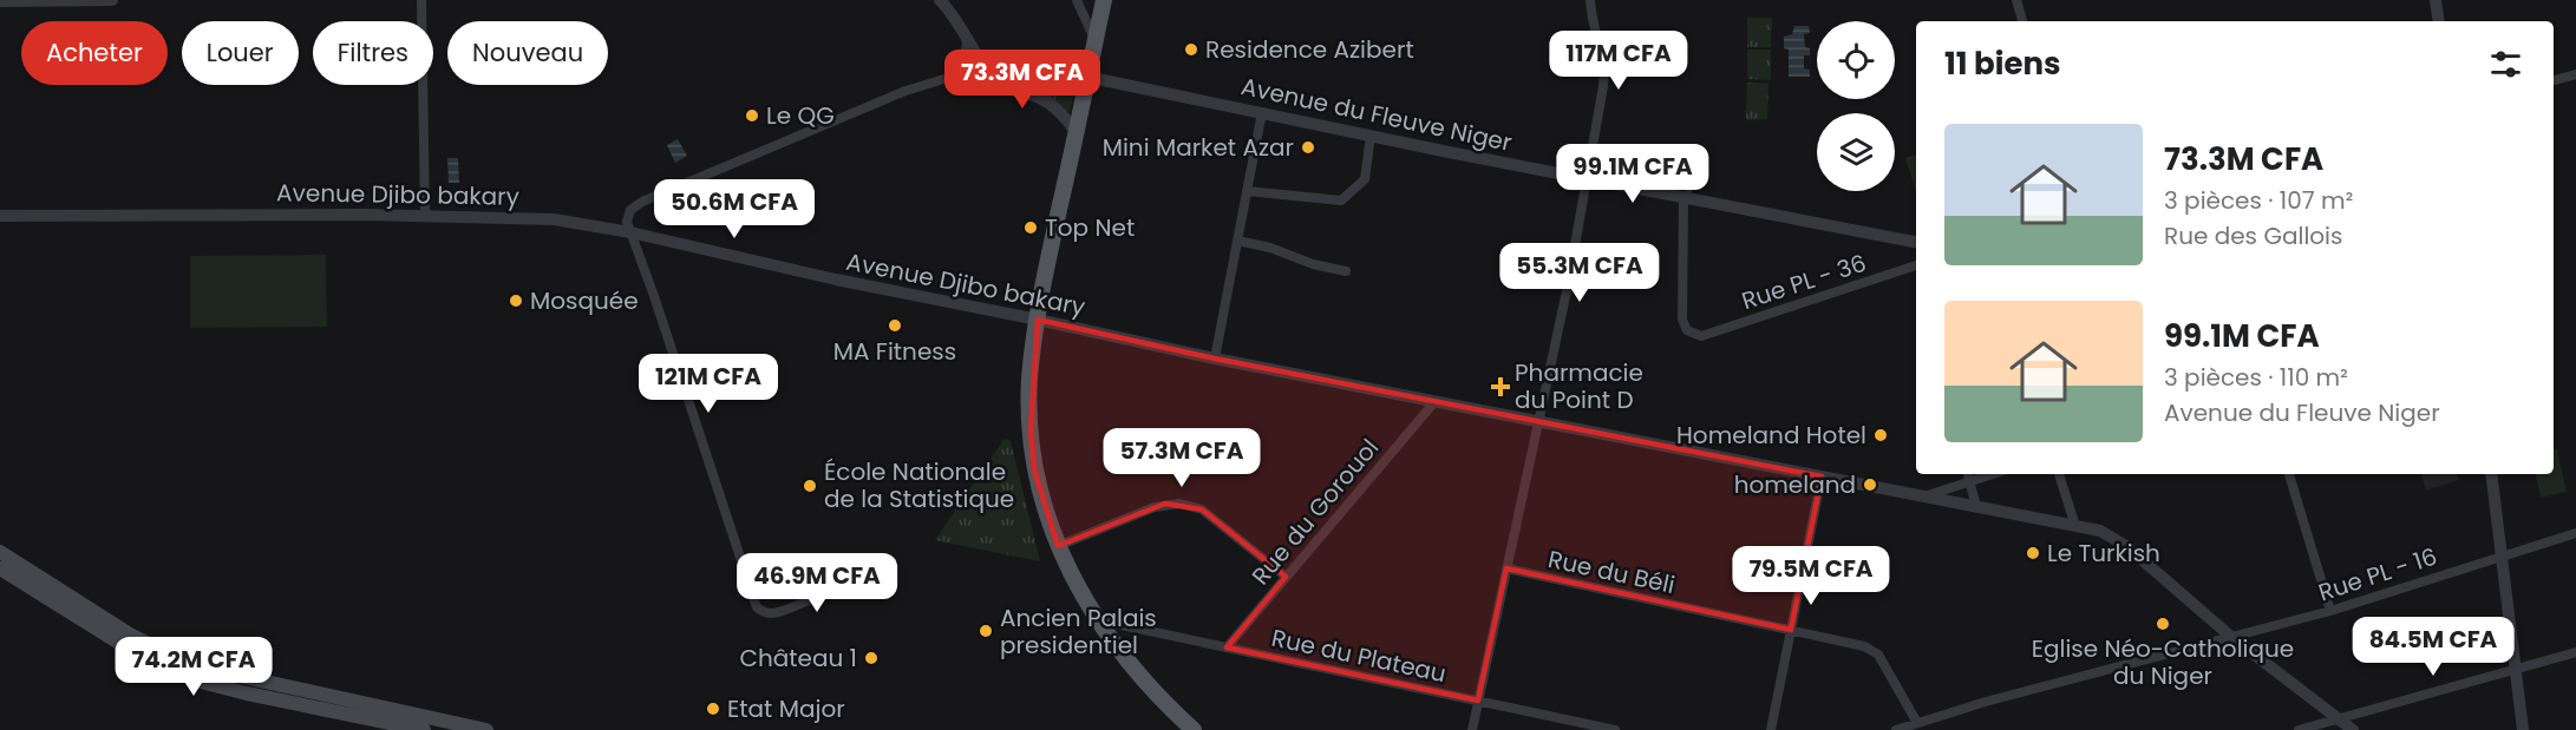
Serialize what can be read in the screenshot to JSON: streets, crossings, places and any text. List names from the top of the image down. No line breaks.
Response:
{"streets":{"street":["Avenue du Fleuve Niger","Avenue Djibo bakary","Rue PL - 36","Rue du Gorouol","Rue du Béli","Rue PL - 16","Rue du Plateau"]},"crossings":[["Avenue du Fleuve Niger","Avenue Djibo bakary"],["Avenue du Fleuve Niger","Rue PL - 36"],["Avenue Djibo bakary","Rue du Gorouol"],["Rue du Gorouol","Rue du Plateau"]],"places":{"other":["Residence Azibert","Le QG","Mini Market Azar","Top Net","Mosquée","MA Fitness","Homeland Hotel","homeland","École Nationale de la Statistique","Le Turkish","Eglise Néo-Catholique du Niger","Ancien Palais presidentiel","Château 1","Etat Major"],"health":["Pharmacie du Point D"]},"page":{"chip":["Acheter","Louer","Filtres","Nouveau"],"heading":"11 biens","price":["117M CFA","73.3M CFA","99.1M CFA","50.6M CFA","55.3M CFA","121M CFA","57.3M CFA","79.5M CFA","46.9M CFA","84.5M CFA","74.2M CFA"],"list":[{"name":"73.3M CFA","note":"3 pièces · 107 m² · Rue des Gallois"},{"name":"99.1M CFA","note":"3 pièces · 110 m² · Avenue du Fleuve Niger"}]}}
